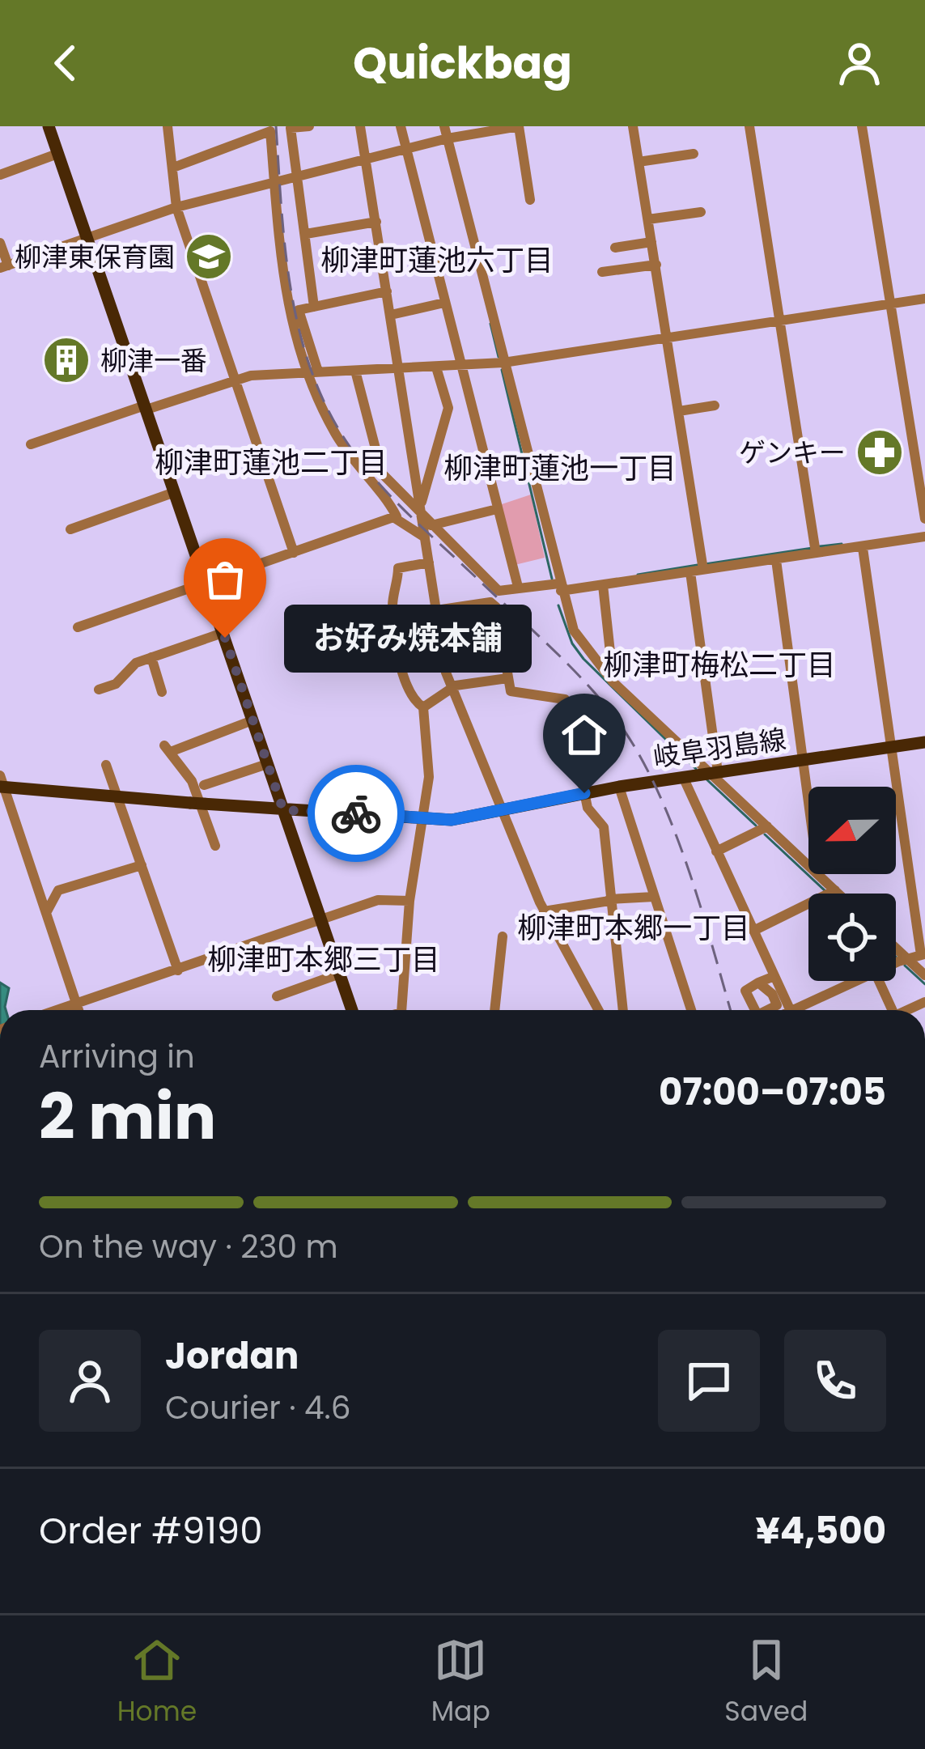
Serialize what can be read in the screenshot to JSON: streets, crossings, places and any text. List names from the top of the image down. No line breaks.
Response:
{"streets":{"main road":["岐阜羽島線"]},"districts":["柳津町蓮池六丁目","柳津町蓮池二丁目","柳津町蓮池一丁目","柳津町梅松二丁目","柳津町本郷一丁目","柳津町本郷三丁目"],"places":{"school or university":["柳津東保育園"],"building":["柳津一番"],"pharmacy":["ゲンキー"],"other":["お好み焼本舗"]},"north":"left","page":{"header":"Quickbag","bubble":"お好み焼本舗","heading":["2 min","Arriving in","07:00–07:05"],"panel":["Jordan","Courier · 4.6","Order #9190","¥4,500"],"bar":"On the way · 230 m","tabs":["Home","Map","Saved"]}}
